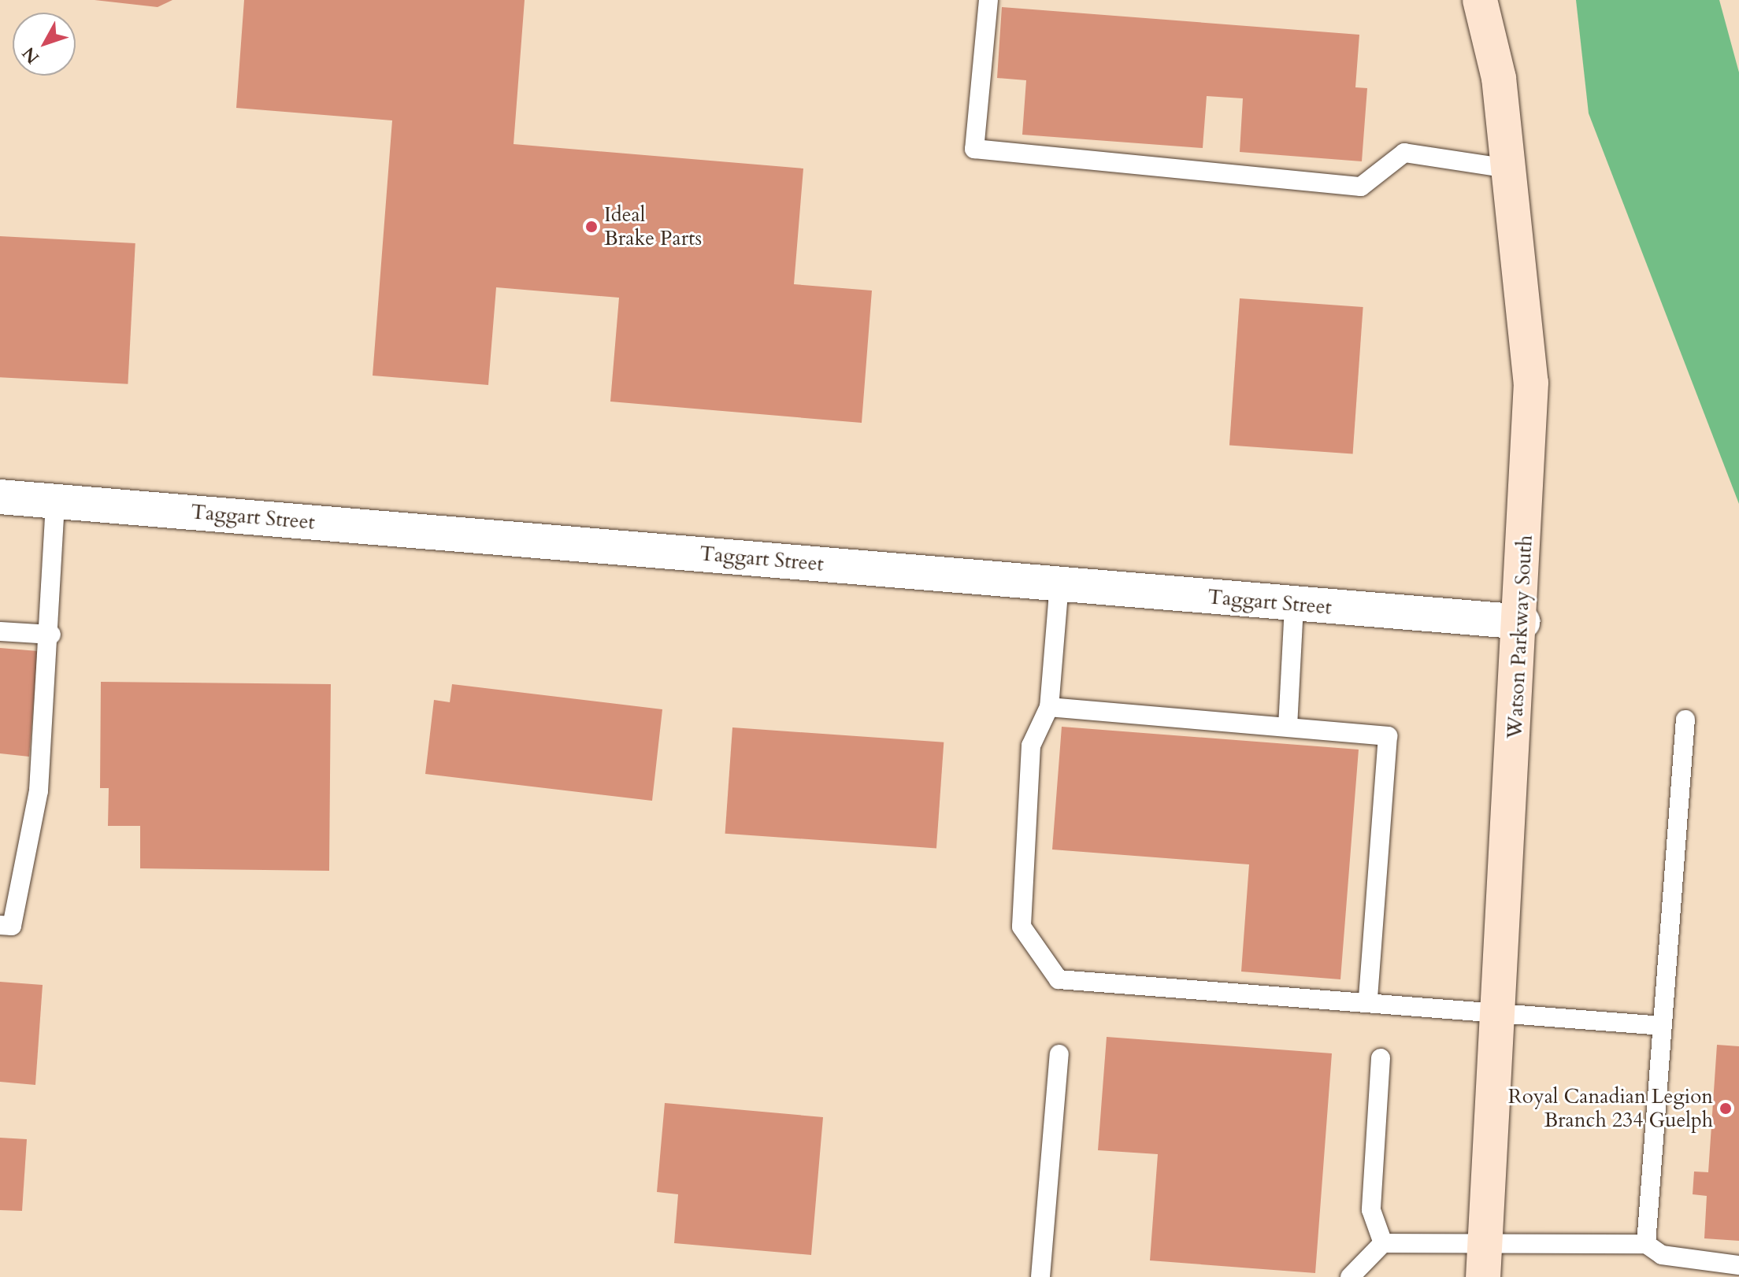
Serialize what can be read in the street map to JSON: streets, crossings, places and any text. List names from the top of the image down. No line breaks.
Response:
{"streets":{"main road":["Watson Parkway South"],"street":["Taggart Street"]},"crossings":[["Taggart Street","Watson Parkway South"]],"places":["Ideal Brake Parts","Royal Canadian Legion Branch 234 Guelph"],"north":"bottom left"}
